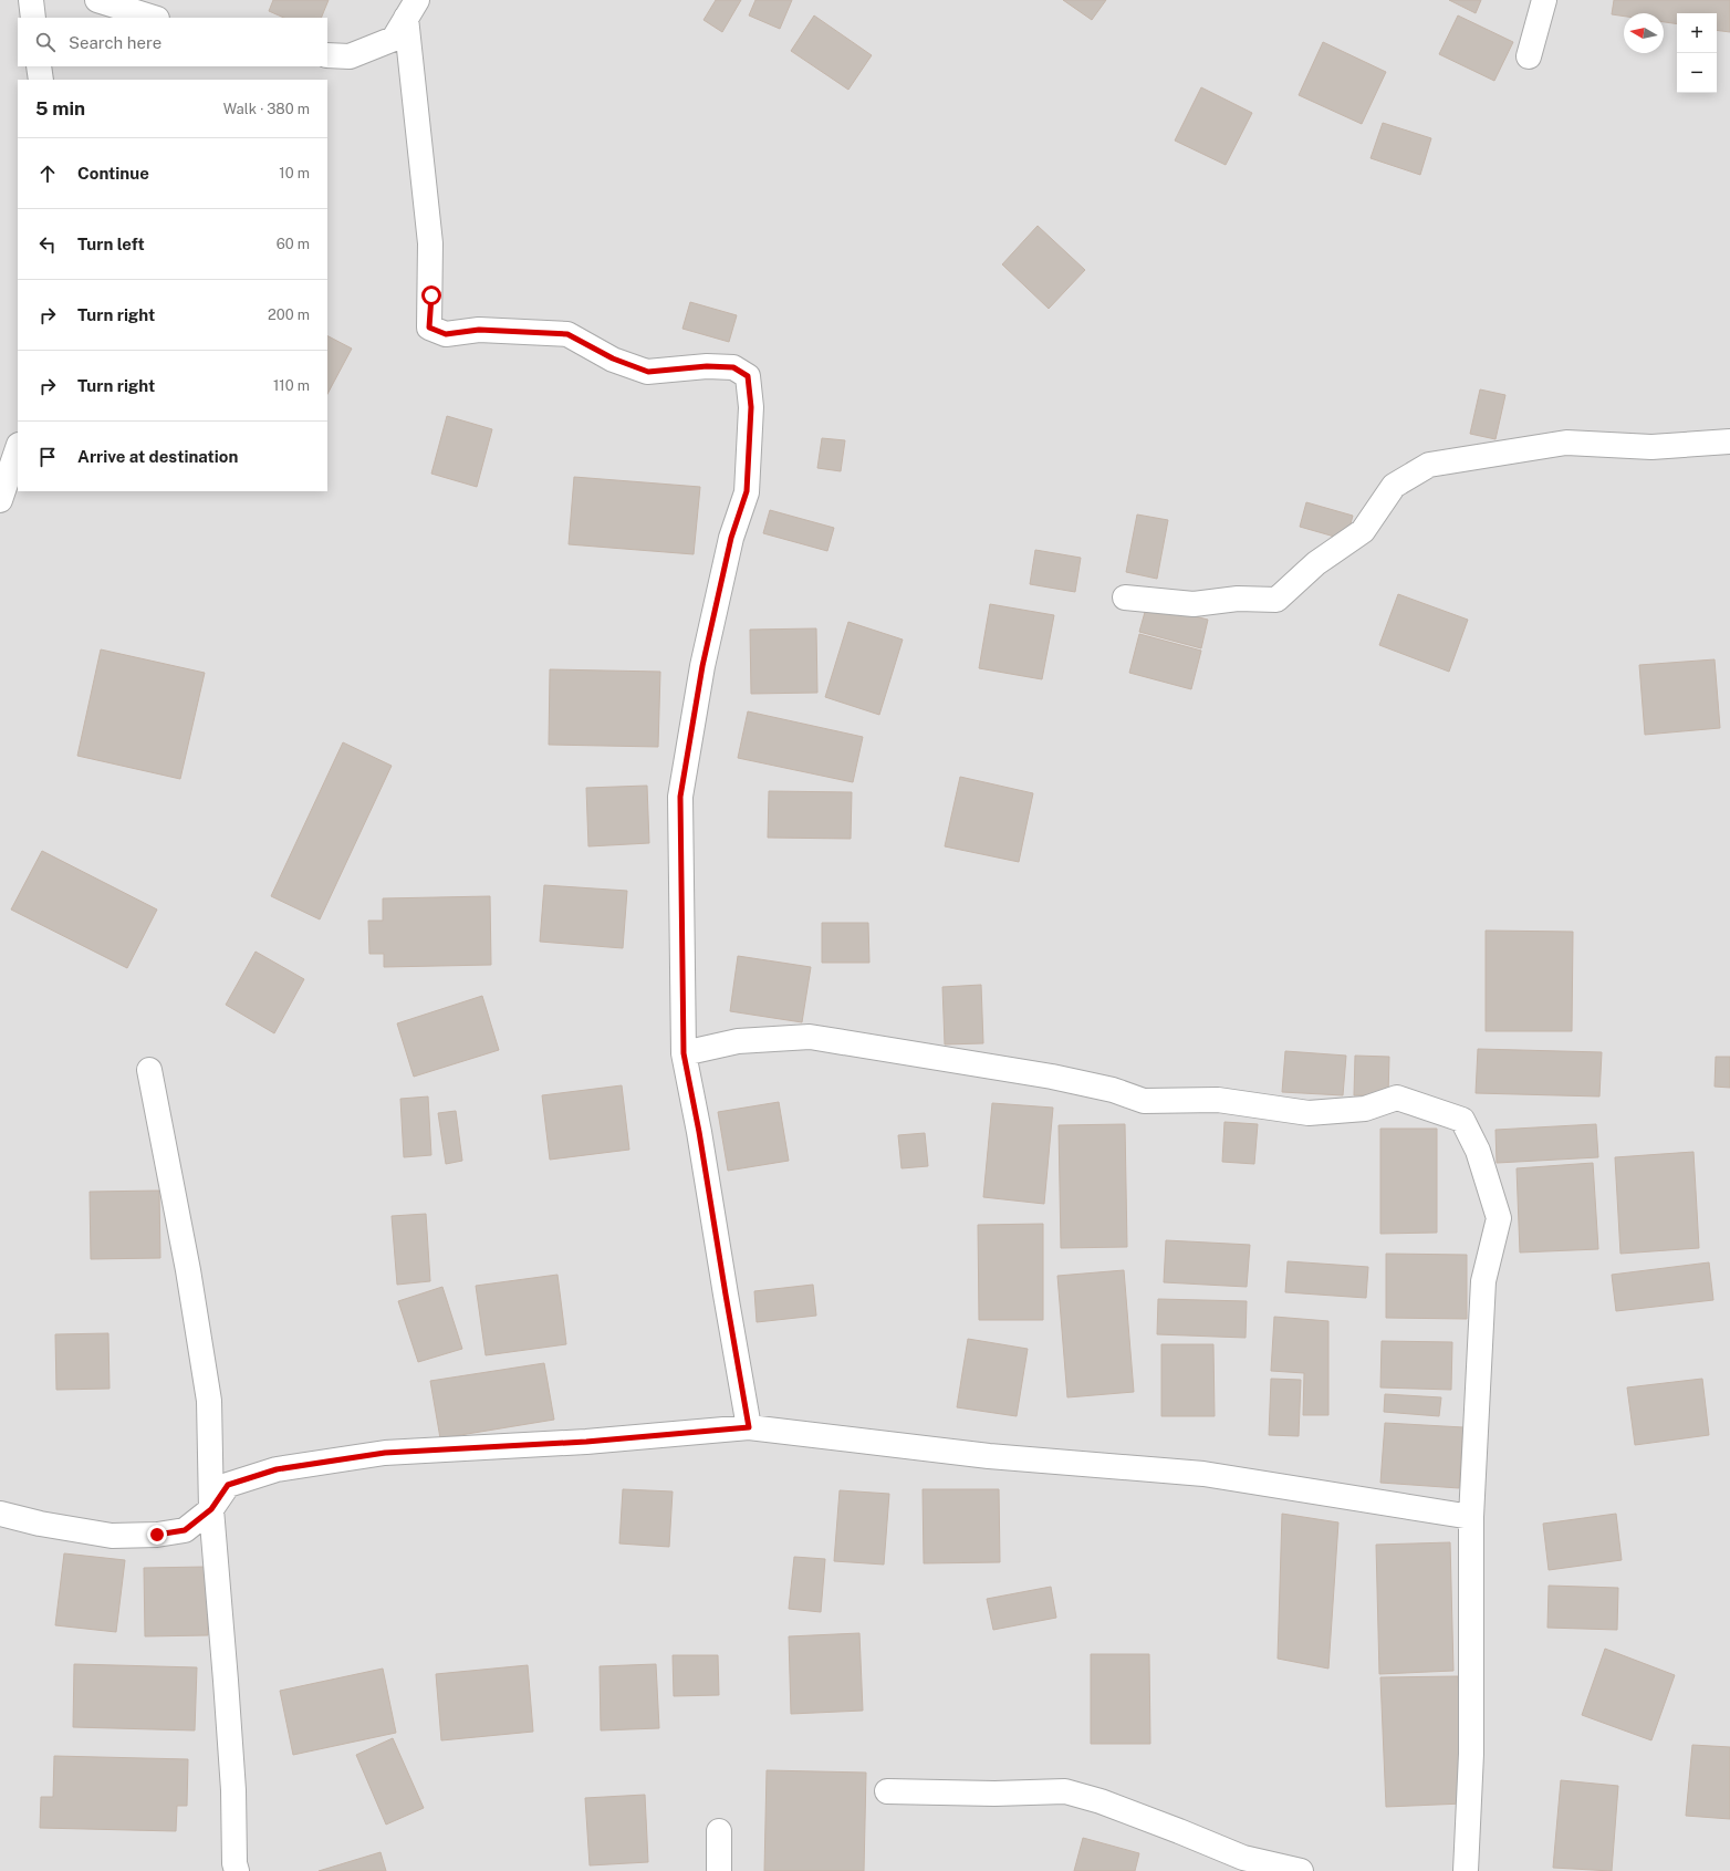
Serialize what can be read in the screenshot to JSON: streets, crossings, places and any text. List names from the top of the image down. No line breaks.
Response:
{"north":"left","page":{"map_buttons":["+","−"],"search":"Search here","heading":["5 min","Walk · 380 m"],"list":[["Continue","10 m"],["Turn left","60 m"],["Turn right","200 m"],["Turn right","110 m"],"Arrive at destination"]}}
